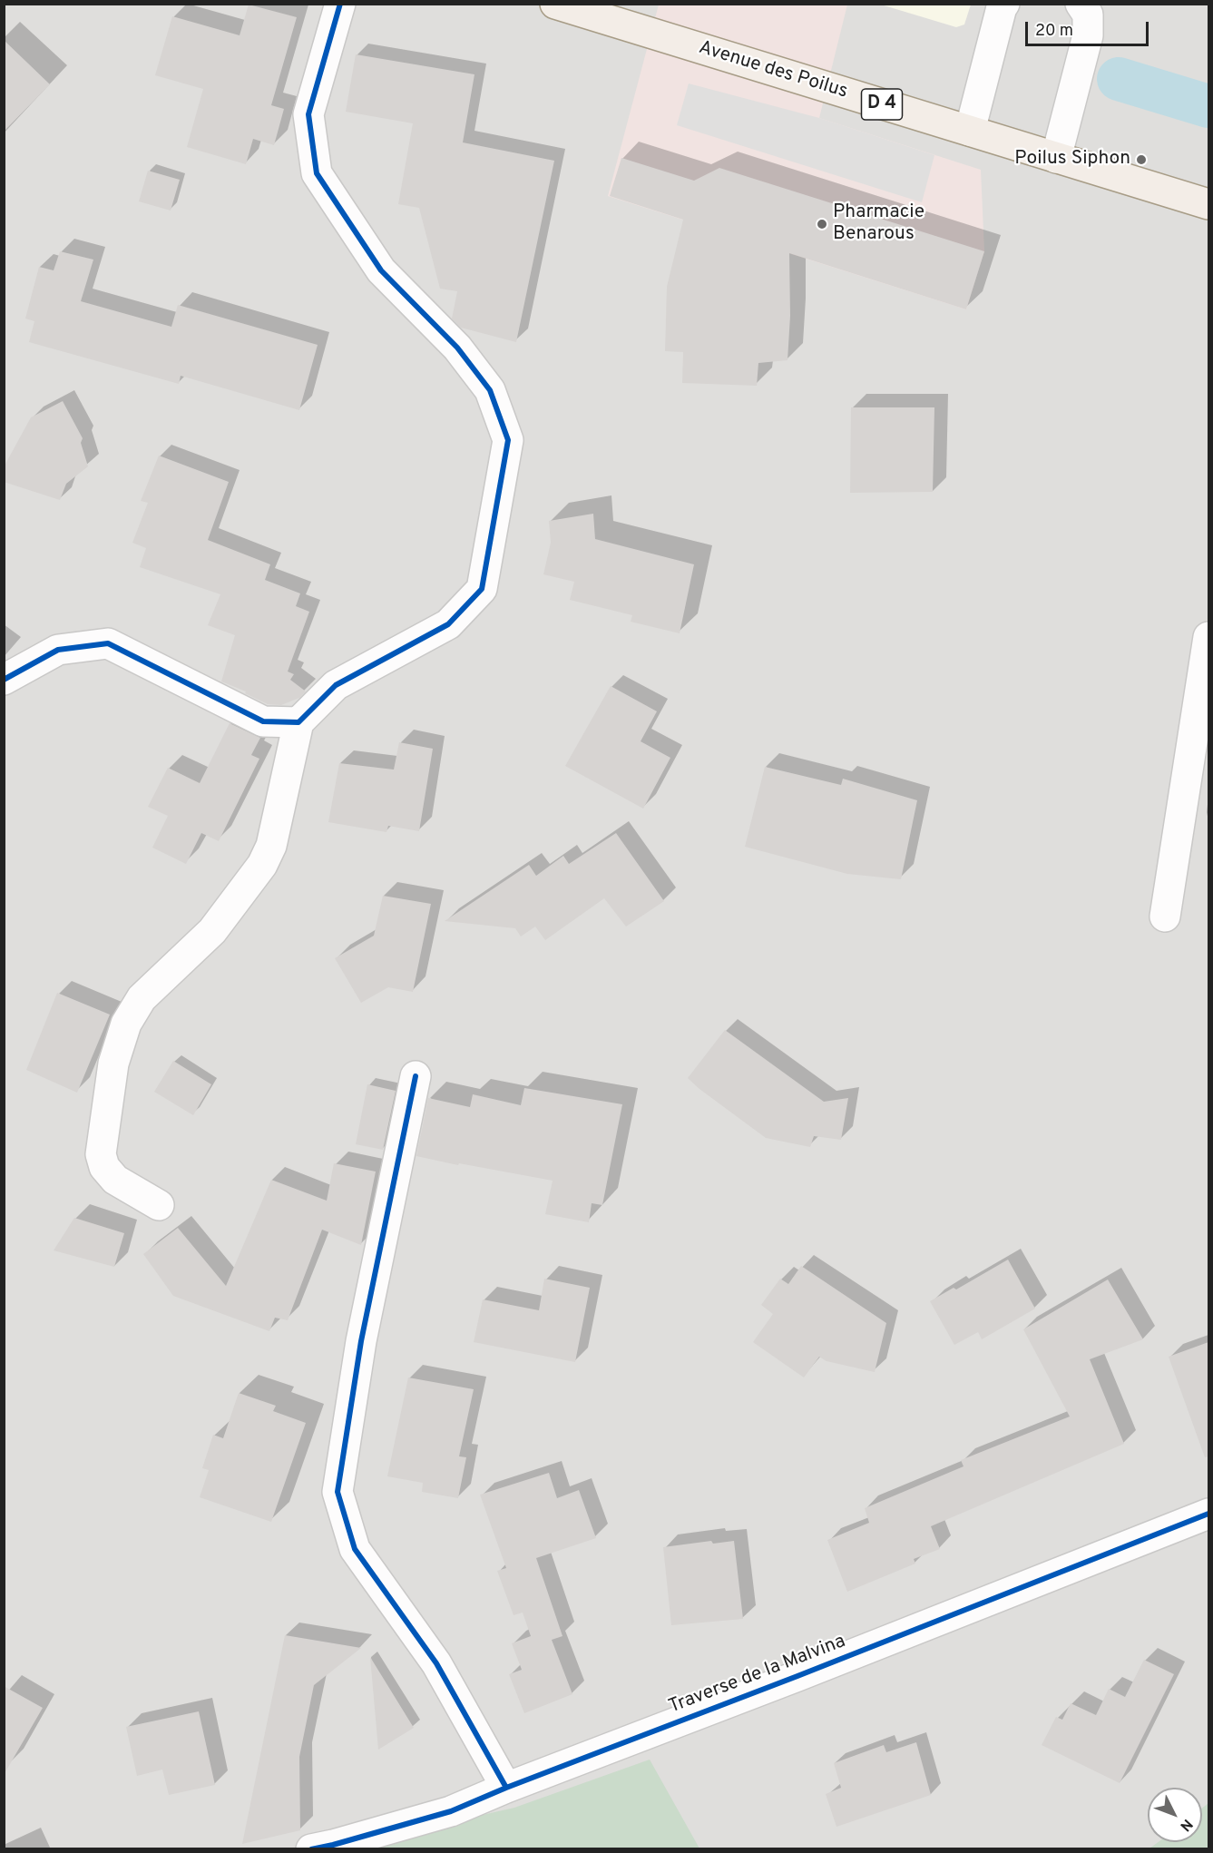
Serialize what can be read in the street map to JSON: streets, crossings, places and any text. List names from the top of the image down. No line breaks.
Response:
{"streets":{"main road":["Avenue des Poilus","D 4"],"street":["Traverse de la Malvina"]},"places":["Poilus Siphon","Pharmacie Benarous"],"scale_bar":"20 m","north":"bottom right"}
